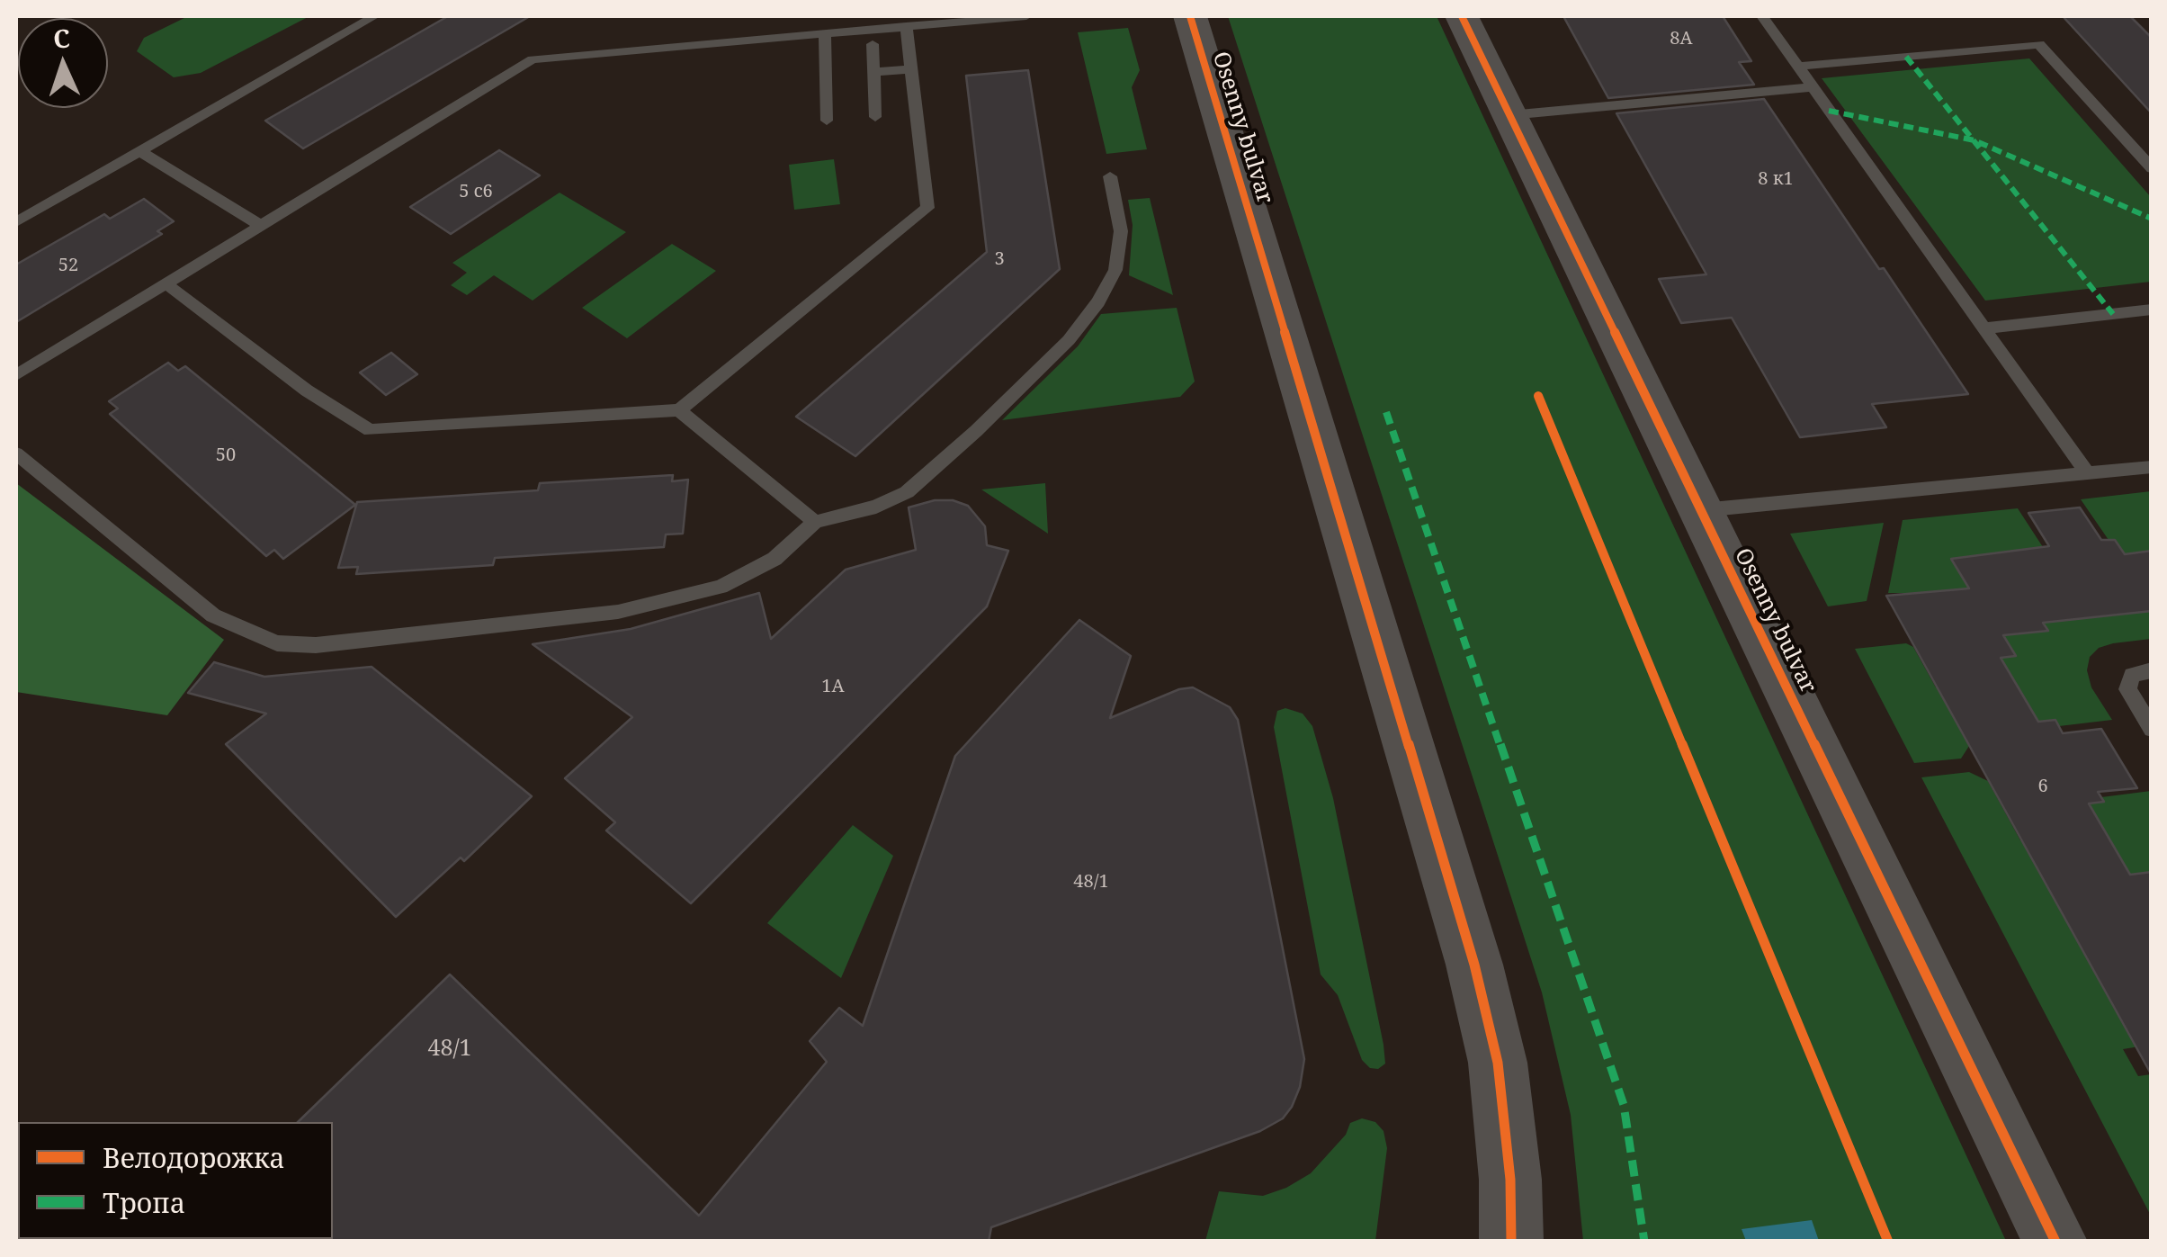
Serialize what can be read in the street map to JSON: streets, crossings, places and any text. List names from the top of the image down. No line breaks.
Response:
{"streets":{"street":["Osenny bulvar"]},"house_numbers":["8А","8 к1","5 с6","3","52","50","1А","6","48/1","48/1"],"legend":["Велодорожка","Тропа"],"north":"top"}
